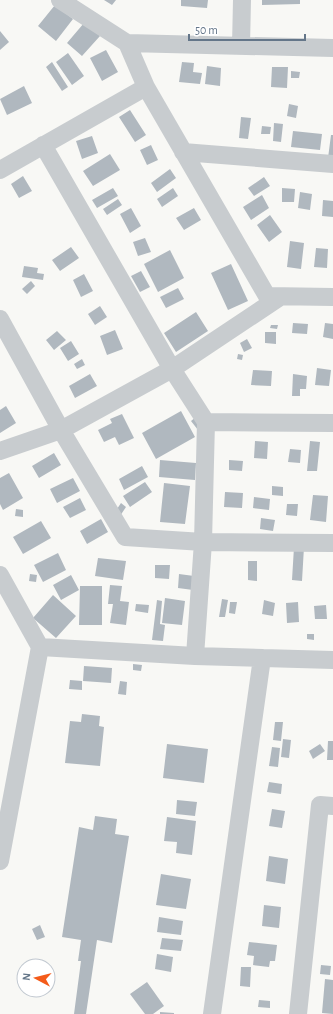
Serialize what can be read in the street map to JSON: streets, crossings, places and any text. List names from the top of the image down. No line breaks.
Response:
{"scale_bar":"50 m","north":"left"}
